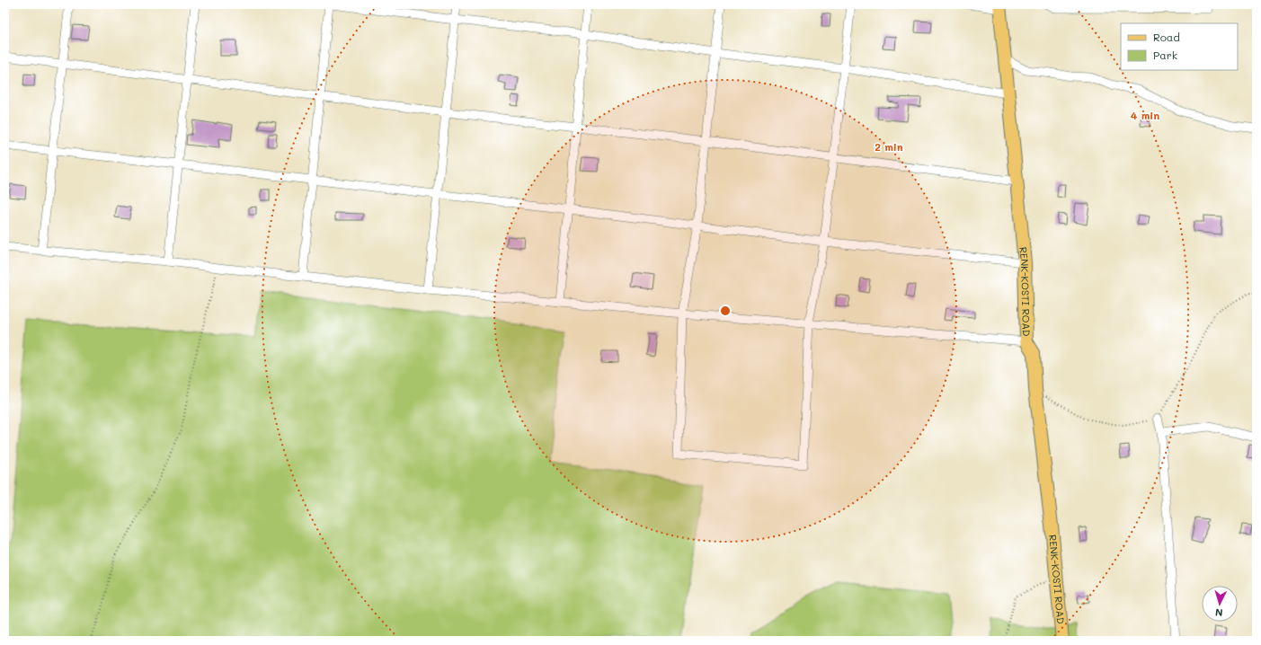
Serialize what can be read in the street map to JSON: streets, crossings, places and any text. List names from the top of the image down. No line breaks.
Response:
{"streets":{"main road":["RENK-KOSTI ROAD"]},"legend":["Road","Park"],"north":"bottom","rings":["4 min","2 min"]}
